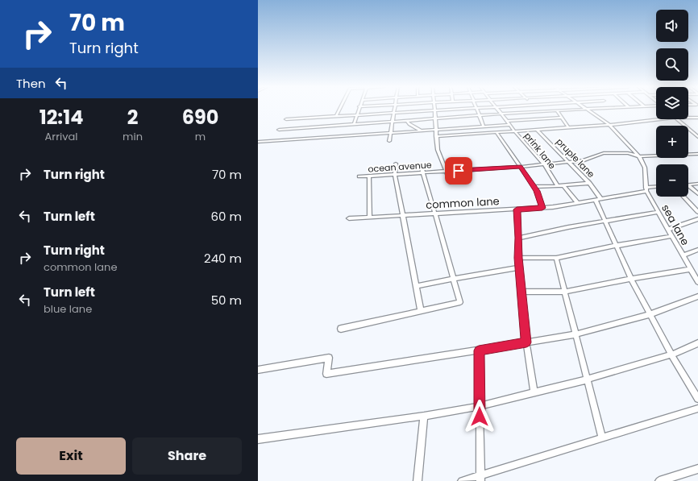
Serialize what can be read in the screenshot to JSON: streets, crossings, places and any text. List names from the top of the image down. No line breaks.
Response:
{"streets":{"street":["prink lane","pruple lane","ocean avenue","common lane","sea lane"]},"crossings":[["prink lane","ocean avenue"],["pruple lane","ocean avenue"],["pruple lane","common lane"],["ocean avenue","sea lane"],["common lane","sea lane"]],"page":{"turn":["70 m","Turn right"],"map_buttons":["+","−"],"then":"Then","eta":["12:14","Arrival","2","min","690","m"],"list":[{"name":"Turn right","value":"70 m"},{"name":"Turn left","value":"60 m"},{"name":"Turn right","note":"common lane","value":"240 m"},{"name":"Turn left","note":"blue lane","value":"50 m"}],"buttons":["Exit","Share"]}}
